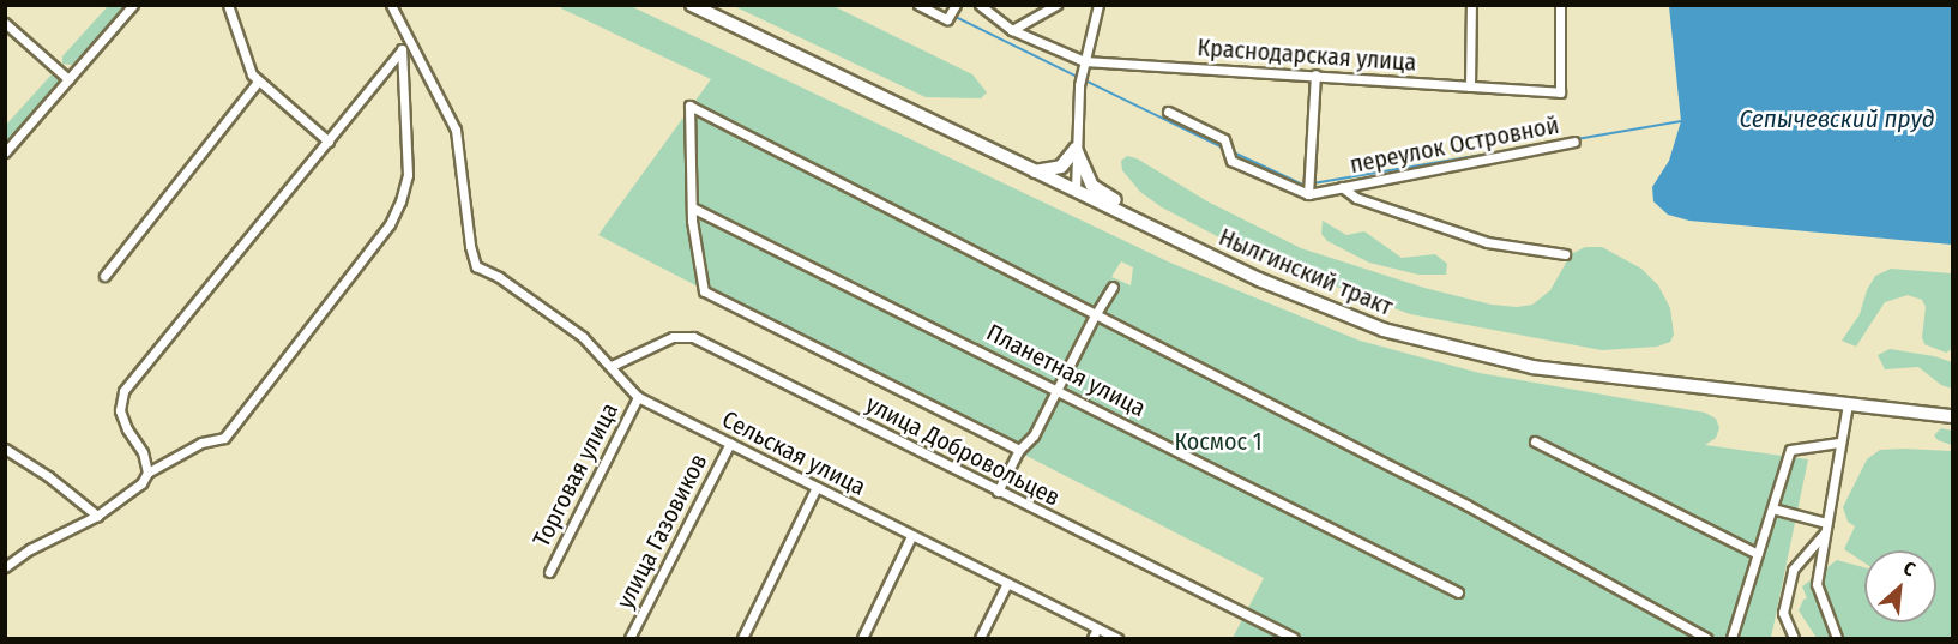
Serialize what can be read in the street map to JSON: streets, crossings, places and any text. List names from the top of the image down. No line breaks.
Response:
{"streets":{"main road":["Нылгинский тракт"],"street":["Краснодарская улица","переулок Островной","Планетная улица","улица Добровольцев","Сельская улица","Торговая улица","улица Газовиков"]},"crossings":[["улица Добровольцев","Сельская улица"],["Сельская улица","Торговая улица"],["Сельская улица","улица Газовиков"]],"water":["Сепычевский пруд"],"parks":["Космос 1"],"north":"top right"}
